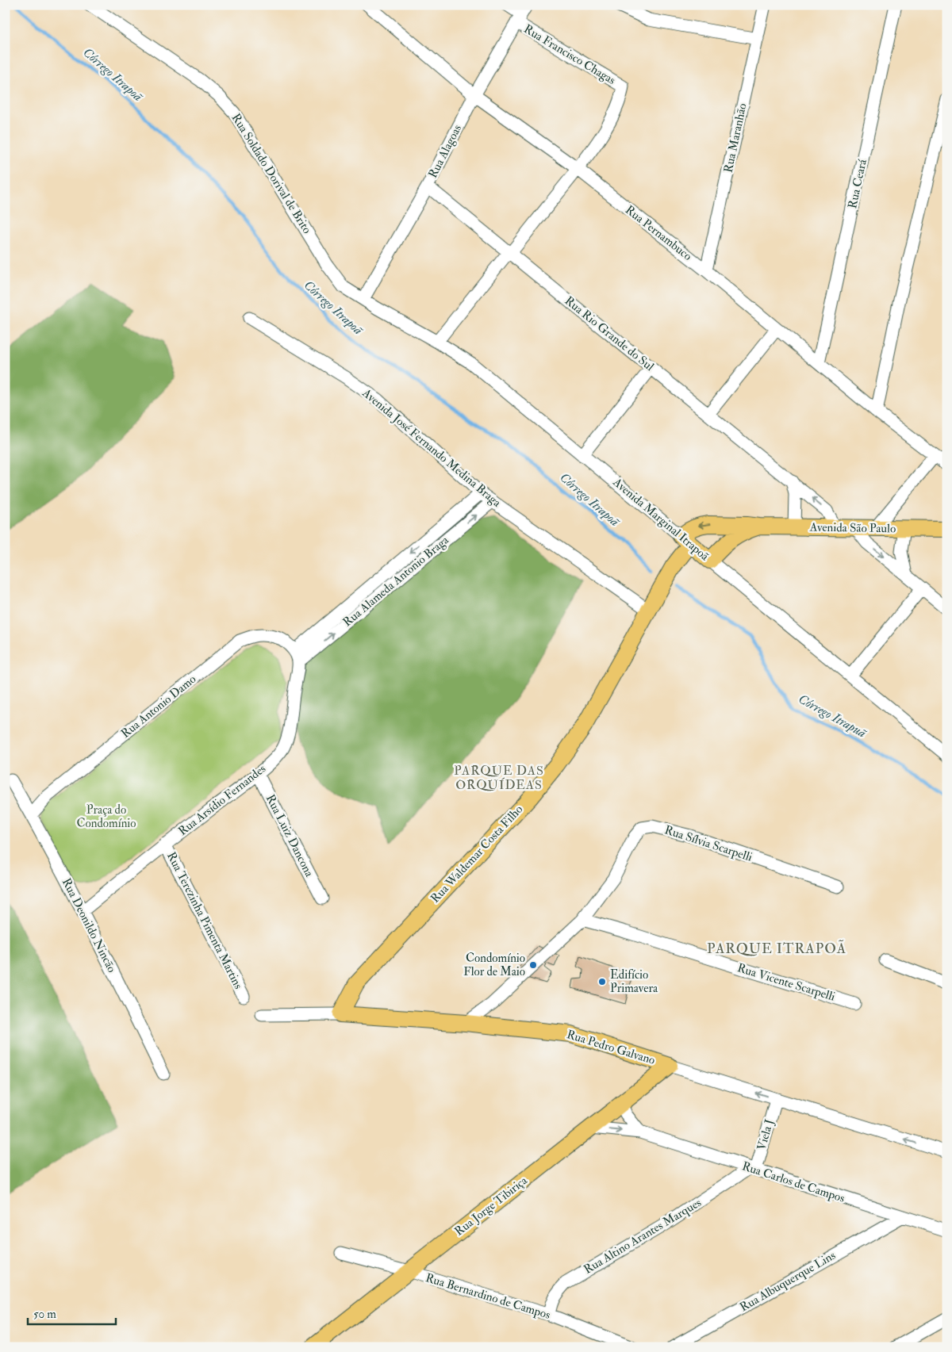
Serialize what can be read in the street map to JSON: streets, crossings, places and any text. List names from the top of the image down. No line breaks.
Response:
{"streets":{"main road":["Avenida Marginal Itrapoã","Avenida São Paulo","Rua Waldemar Costa Filho","Rua Pedro Galvano","Rua Jorge Tibiriça"],"street":["Rua Francisco Chagas","Rua Maranhão","Rua Alagoas","Rua Soldado Dorival de Brito","Rua Ceará","Rua Pernambuco","Rua Rio Grande do Sul","Avenida José Fernando Medina Braga","Rua Alameda Antonio Braga","Rua Antonio Damo","Rua Arsídio Fernandes","Rua Luiz Dancona","Rua Sílvia Scarpelli","Rua Terezinha Pimenta Martins","Rua Deonildo Nincão","Rua Vicente Scarpelli","Viela J","Rua Carlos de Campos","Rua Altino Arantes Marques","Rua Albuquerque Lins","Rua Bernardino de Campos"]},"crossings":[["Rua Francisco Chagas","Rua Alagoas"],["Rua Francisco Chagas","Rua Pernambuco"],["Rua Maranhão","Rua Pernambuco"],["Rua Alagoas","Rua Soldado Dorival de Brito"],["Rua Alagoas","Rua Pernambuco"],["Rua Alagoas","Rua Rio Grande do Sul"],["Rua Alagoas","Avenida Marginal Itrapoã"],["Rua Soldado Dorival de Brito","Avenida Marginal Itrapoã"],["Rua Ceará","Rua Pernambuco"],["Rua Rio Grande do Sul","Avenida São Paulo"],["Avenida José Fernando Medina Braga","Rua Alameda Antonio Braga"],["Avenida José Fernando Medina Braga","Rua Waldemar Costa Filho"],["Avenida Marginal Itrapoã","Avenida São Paulo"],["Avenida Marginal Itrapoã","Rua Waldemar Costa Filho"],["Avenida São Paulo","Rua Waldemar Costa Filho"],["Rua Alameda Antonio Braga","Rua Antonio Damo"],["Rua Alameda Antonio Braga","Rua Arsídio Fernandes"],["Rua Antonio Damo","Rua Arsídio Fernandes"],["Rua Antonio Damo","Rua Deonildo Nincão"],["Rua Arsídio Fernandes","Rua Luiz Dancona"],["Rua Arsídio Fernandes","Rua Terezinha Pimenta Martins"],["Rua Arsídio Fernandes","Rua Deonildo Nincão"],["Rua Sílvia Scarpelli","Rua Vicente Scarpelli"],["Rua Sílvia Scarpelli","Rua Pedro Galvano"],["Rua Waldemar Costa Filho","Rua Pedro Galvano"],["Rua Pedro Galvano","Viela J"],["Rua Pedro Galvano","Rua Jorge Tibiriça"],["Viela J","Rua Carlos de Campos"],["Viela J","Rua Altino Arantes Marques"],["Rua Carlos de Campos","Rua Jorge Tibiriça"],["Rua Carlos de Campos","Rua Altino Arantes Marques"],["Rua Carlos de Campos","Rua Albuquerque Lins"],["Rua Jorge Tibiriça","Rua Bernardino de Campos"],["Rua Altino Arantes Marques","Rua Bernardino de Campos"]],"one_way":["Rua Pedro Galvano"],"districts":["PARQUE DAS ORQUÍDEAS","PARQUE ITRAPOÃ"],"water":["Córrego Itrapoã","Córrego Itrapuã"],"parks":["Praça do Condomínio"],"places":["Condomínio Flor de Maio","Edifício Primavera"],"scale_bar":"50 m"}
